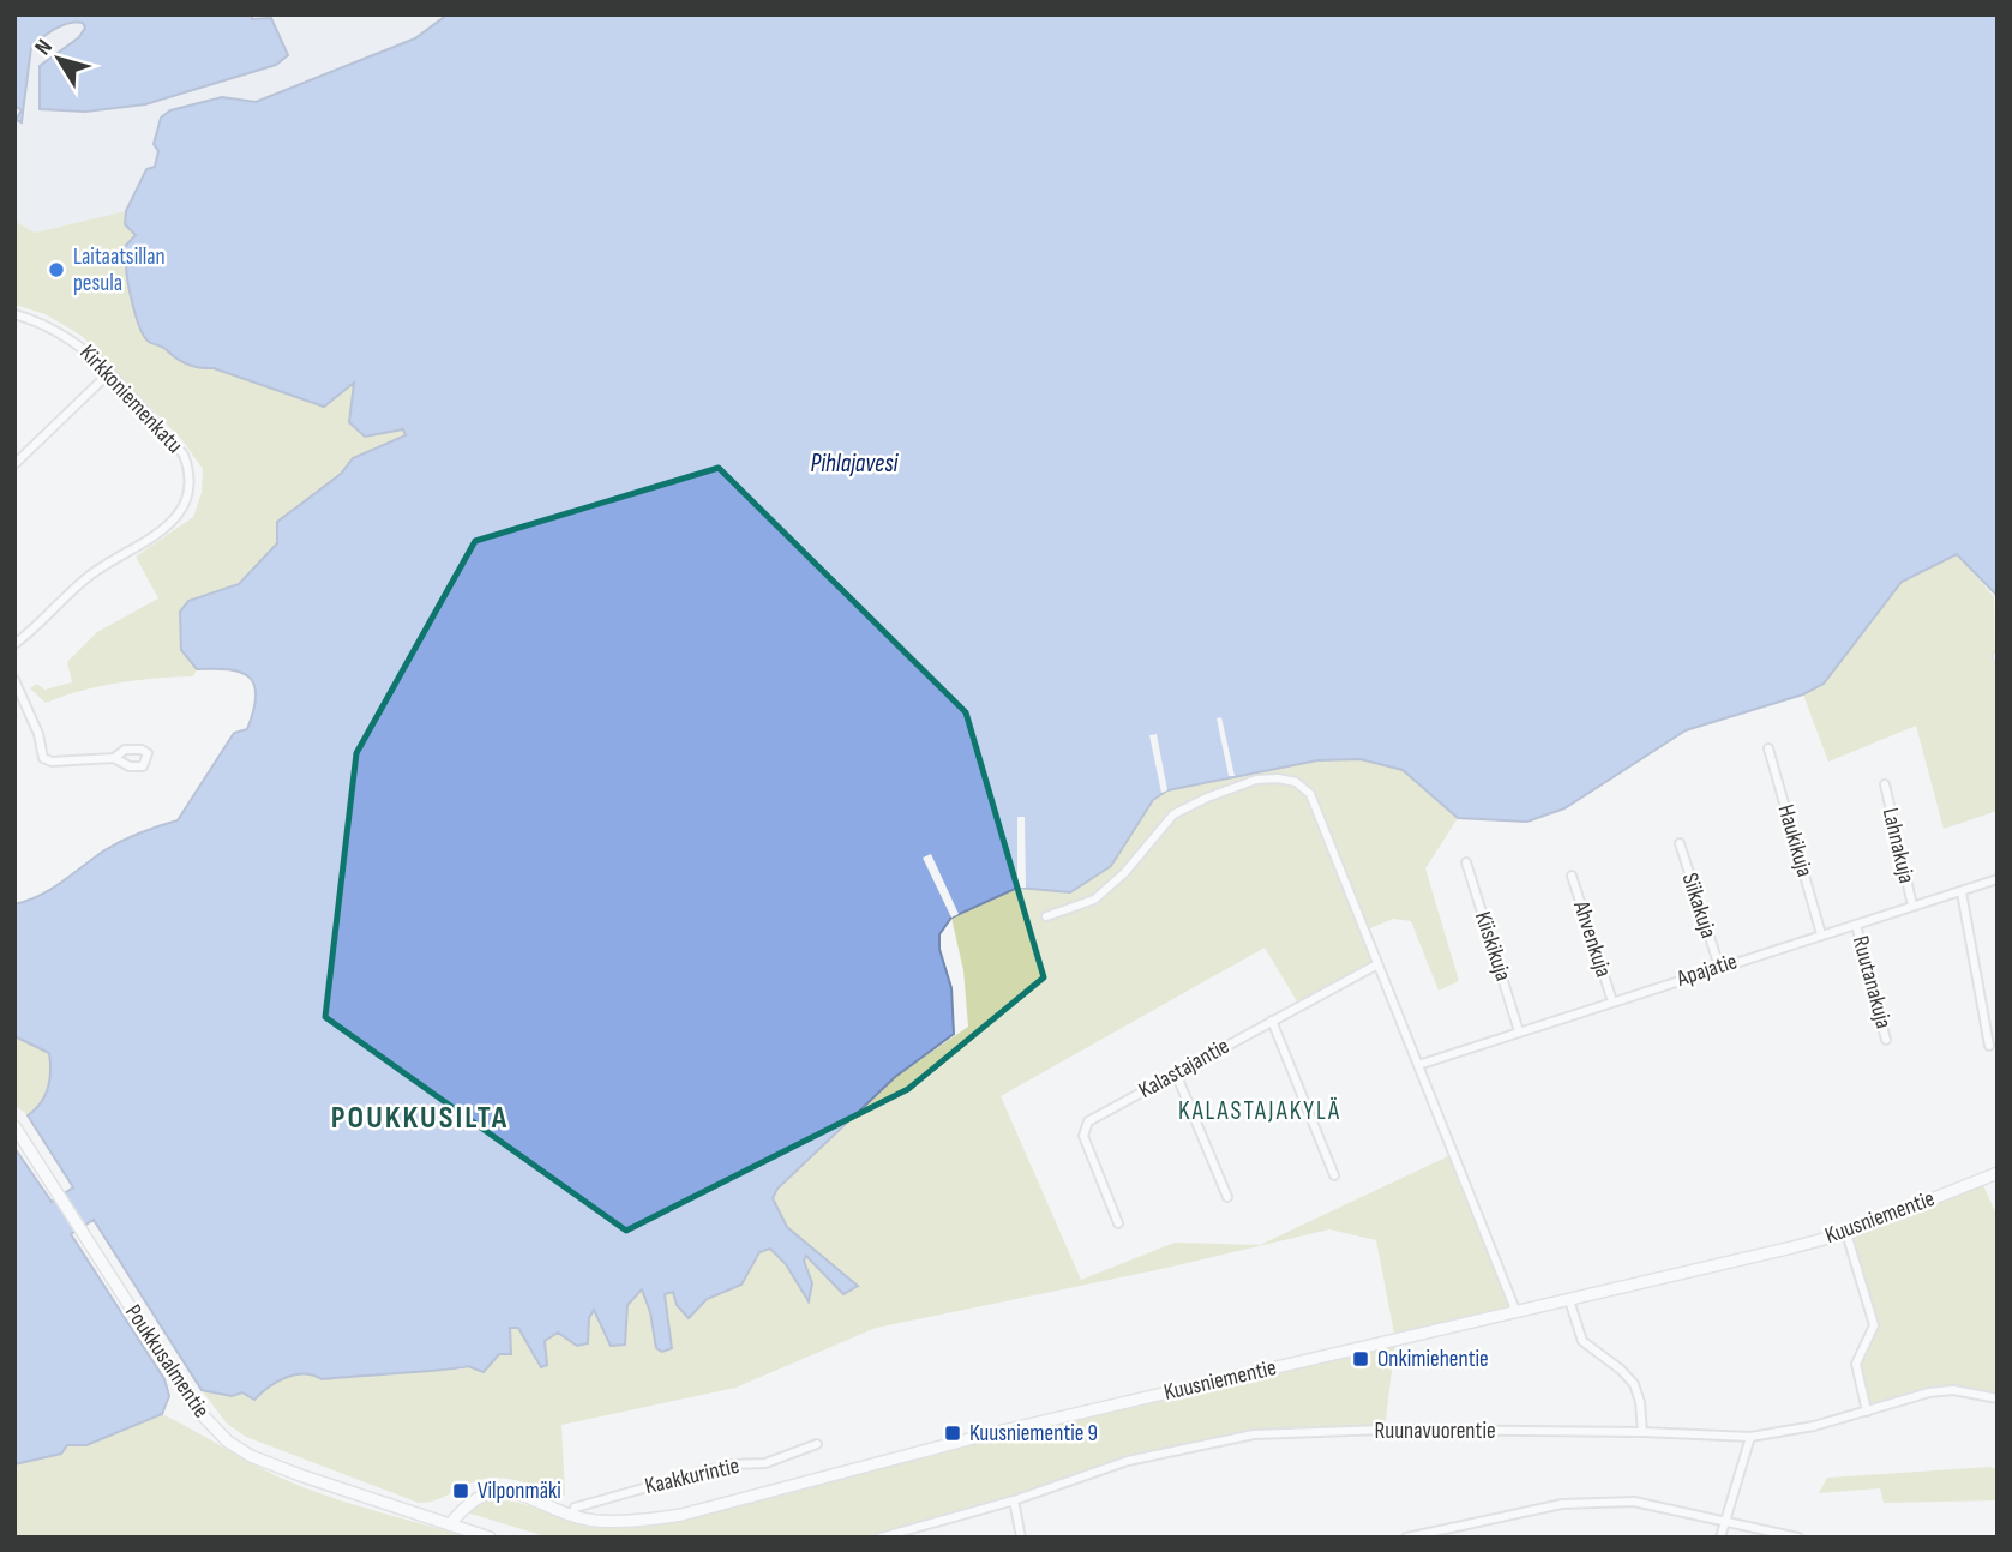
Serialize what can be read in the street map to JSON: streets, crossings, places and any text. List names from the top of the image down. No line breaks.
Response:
{"streets":{"street":["Kirkkoniemenkatu","Haukikuja","Lahnakuja","Siikakuja","Ahvenkuja","Kiiskikuja","Apajatie","Ruutanakuja","Kalastajantie","Kuusniementie","Poukkusalmentie","Ruunavuorentie","Kaakkurintie"]},"crossings":[["Haukikuja","Apajatie"],["Lahnakuja","Apajatie"],["Siikakuja","Apajatie"],["Ahvenkuja","Apajatie"],["Kiiskikuja","Apajatie"],["Apajatie","Ruutanakuja"],["Kuusniementie","Poukkusalmentie"],["Kuusniementie","Kaakkurintie"]],"districts":["KALASTAJAKYLÄ","POUKKUSILTA"],"water":["Pihlajavesi"],"places":{"other":["Laitaatsillan pesula"],"transit":["Onkimiehentie","Kuusniementie 9","Vilponmäki"]},"north":"top left"}
